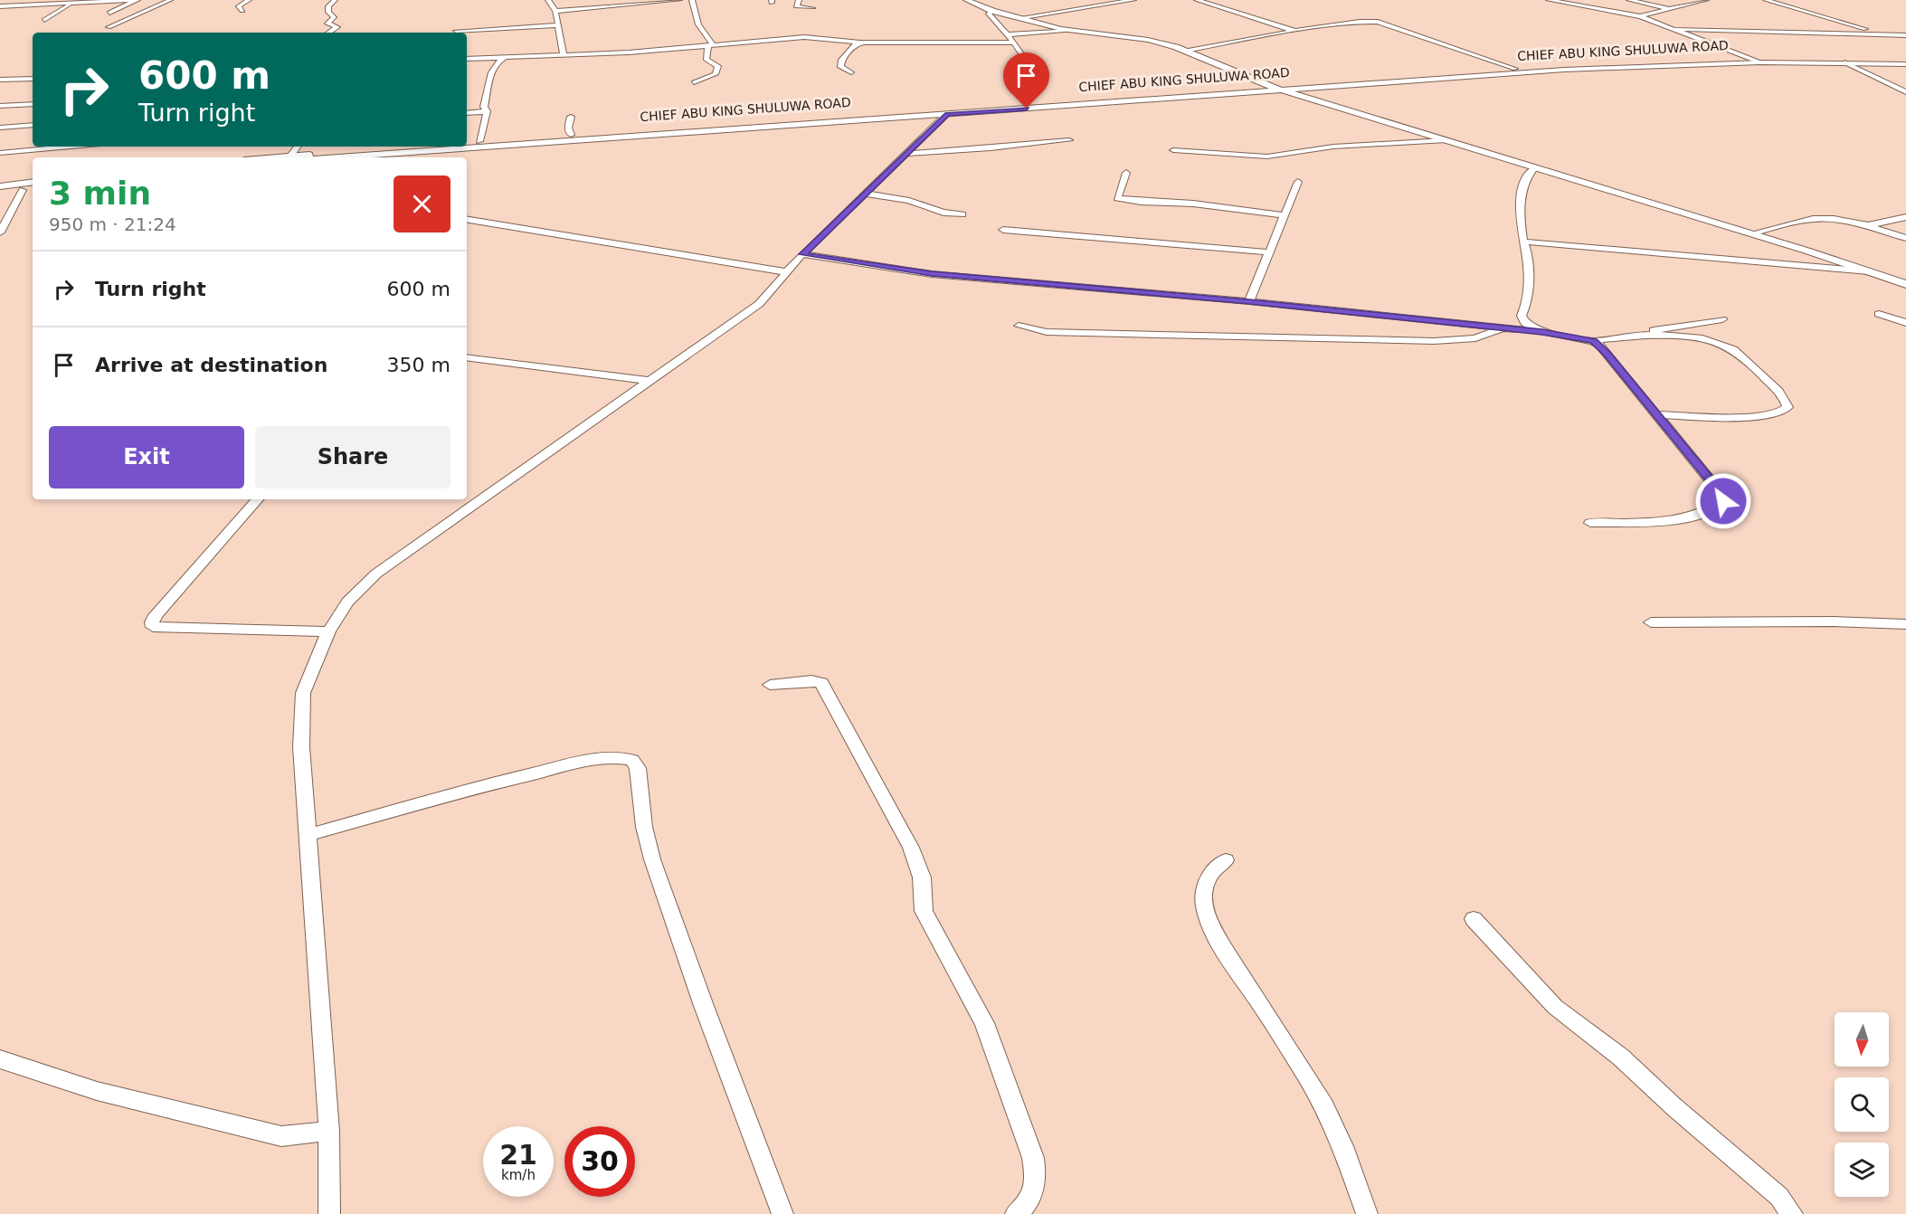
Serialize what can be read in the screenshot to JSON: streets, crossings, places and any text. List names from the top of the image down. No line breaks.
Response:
{"streets":{"street":["CHIEF ABU KING SHULUWA ROAD"]},"north":"bottom","page":{"turn":["600 m","Turn right"],"heading":["3 min","950 m · 21:24"],"list":[{"name":"Turn right","value":"600 m"},{"name":"Arrive at destination","value":"350 m"}],"buttons":["Exit","Share"],"speed":"21 km/h","limit":"30"}}
